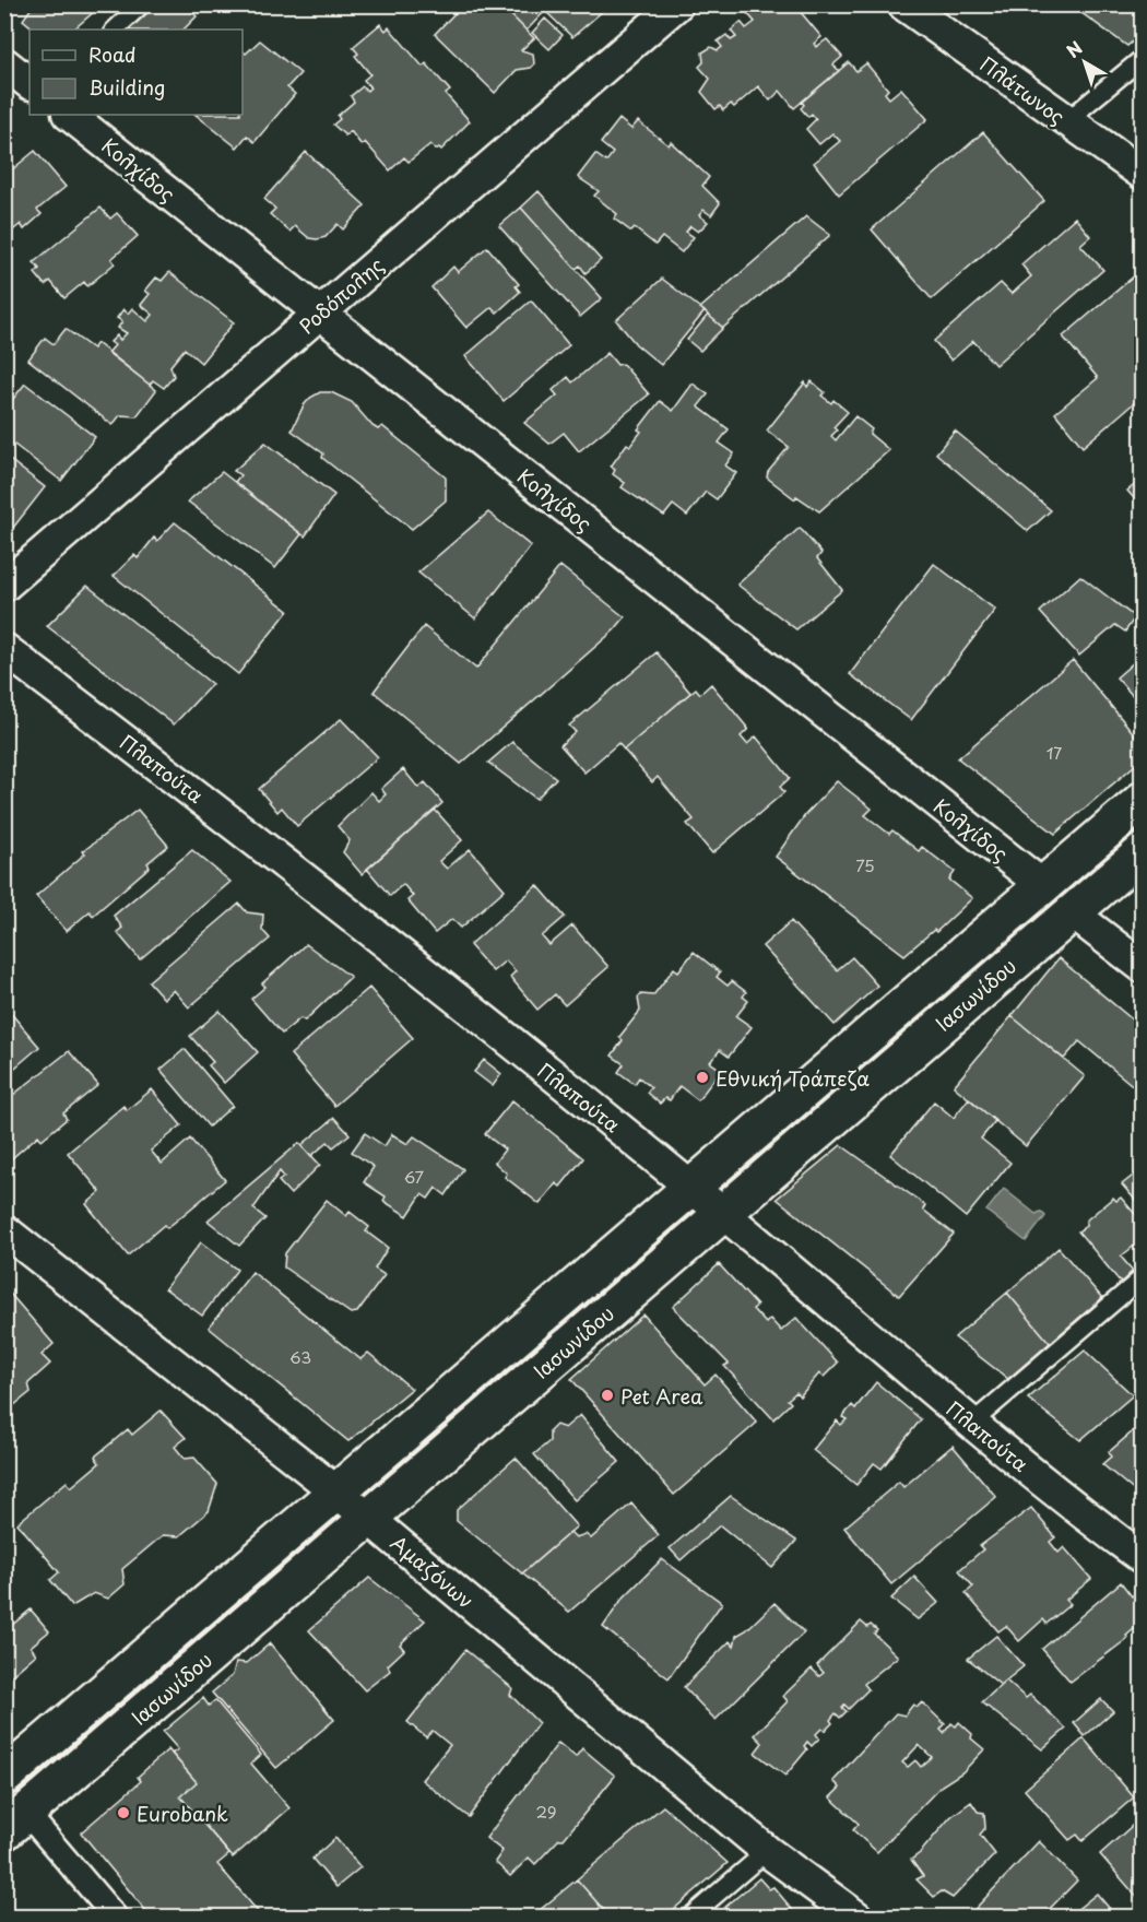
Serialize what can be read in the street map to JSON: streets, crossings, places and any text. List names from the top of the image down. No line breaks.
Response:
{"streets":{"street":["Πλάτωνος","Κολχίδος","Ροδόπολης","Πλαπούτα","Ιασωνίδου","Αμαζόνων"]},"crossings":[["Κολχίδος","Ροδόπολης"],["Κολχίδος","Ιασωνίδου"],["Πλαπούτα","Ιασωνίδου"],["Ιασωνίδου","Αμαζόνων"]],"places":["Εθνική Τράπεζα","Pet Area","Eurobank"],"house_numbers":["17","75","67","63","29"],"legend":["Road","Building"],"north":"top left"}
